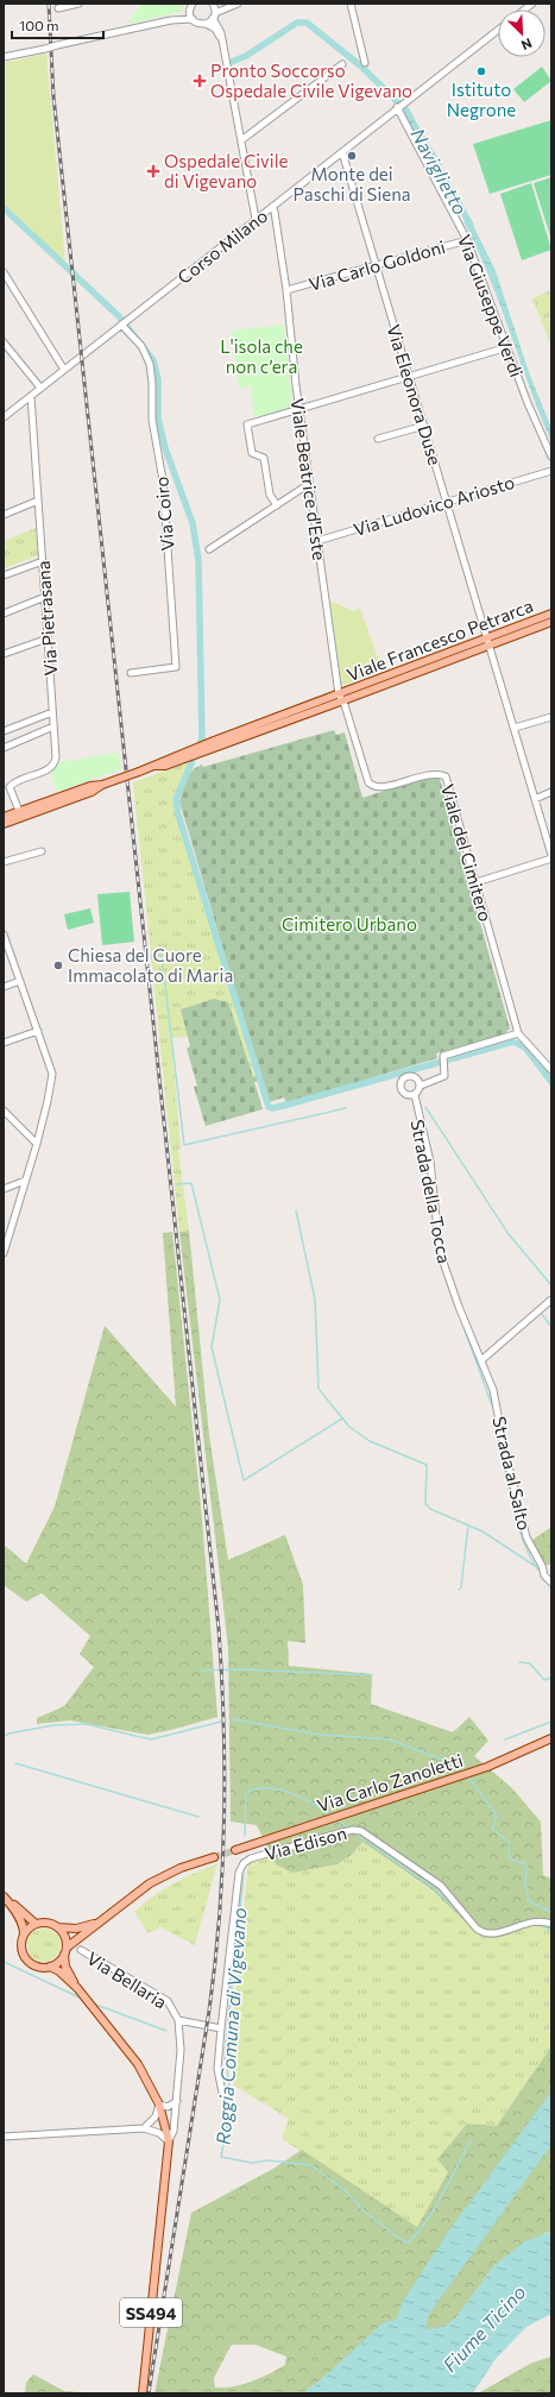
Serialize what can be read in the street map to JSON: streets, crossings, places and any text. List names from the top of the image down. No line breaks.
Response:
{"streets":{"main road":["Viale Francesco Petrarca","Via Carlo Zanoletti","SS494"],"street":["Corso Milano","Via Carlo Goldoni","Via Giuseppe Verdi","Via Eleonora Duse","Viale Beatrice d'Este","Via Ludovico Ariosto","Via Coiro","Via Pietrasana","Viale del Cimitero","Strada della Tocca","Strada al Salto","Via Edison","Via Bellaria"]},"crossings":[["Corso Milano","Via Giuseppe Verdi"],["Corso Milano","Via Eleonora Duse"],["Corso Milano","Viale Beatrice d'Este"],["Corso Milano","Via Coiro"],["Corso Milano","Via Pietrasana"],["Via Carlo Goldoni","Via Giuseppe Verdi"],["Via Carlo Goldoni","Via Eleonora Duse"],["Via Carlo Goldoni","Viale Beatrice d'Este"],["Via Eleonora Duse","Via Ludovico Ariosto"],["Via Eleonora Duse","Viale Francesco Petrarca"],["Viale Beatrice d'Este","Via Ludovico Ariosto"],["Viale Beatrice d'Este","Viale Francesco Petrarca"],["Viale Beatrice d'Este","Viale del Cimitero"],["Viale Francesco Petrarca","Viale del Cimitero"],["Strada della Tocca","Strada al Salto"],["Via Bellaria","SS494"]],"water":["Naviglietto","Roggia Comuna di Vigevano","Fiume Ticino"],"parks":["L'isola che non c’era","Cimitero Urbano"],"places":{"other":["Istituto Negrone","Monte dei Paschi di Siena","Chiesa del Cuore Immacolato di Maria"],"health":["Pronto Soccorso Ospedale Civile Vigevano","Ospedale Civile di Vigevano"]},"scale_bar":"100 m","north":"bottom right"}
